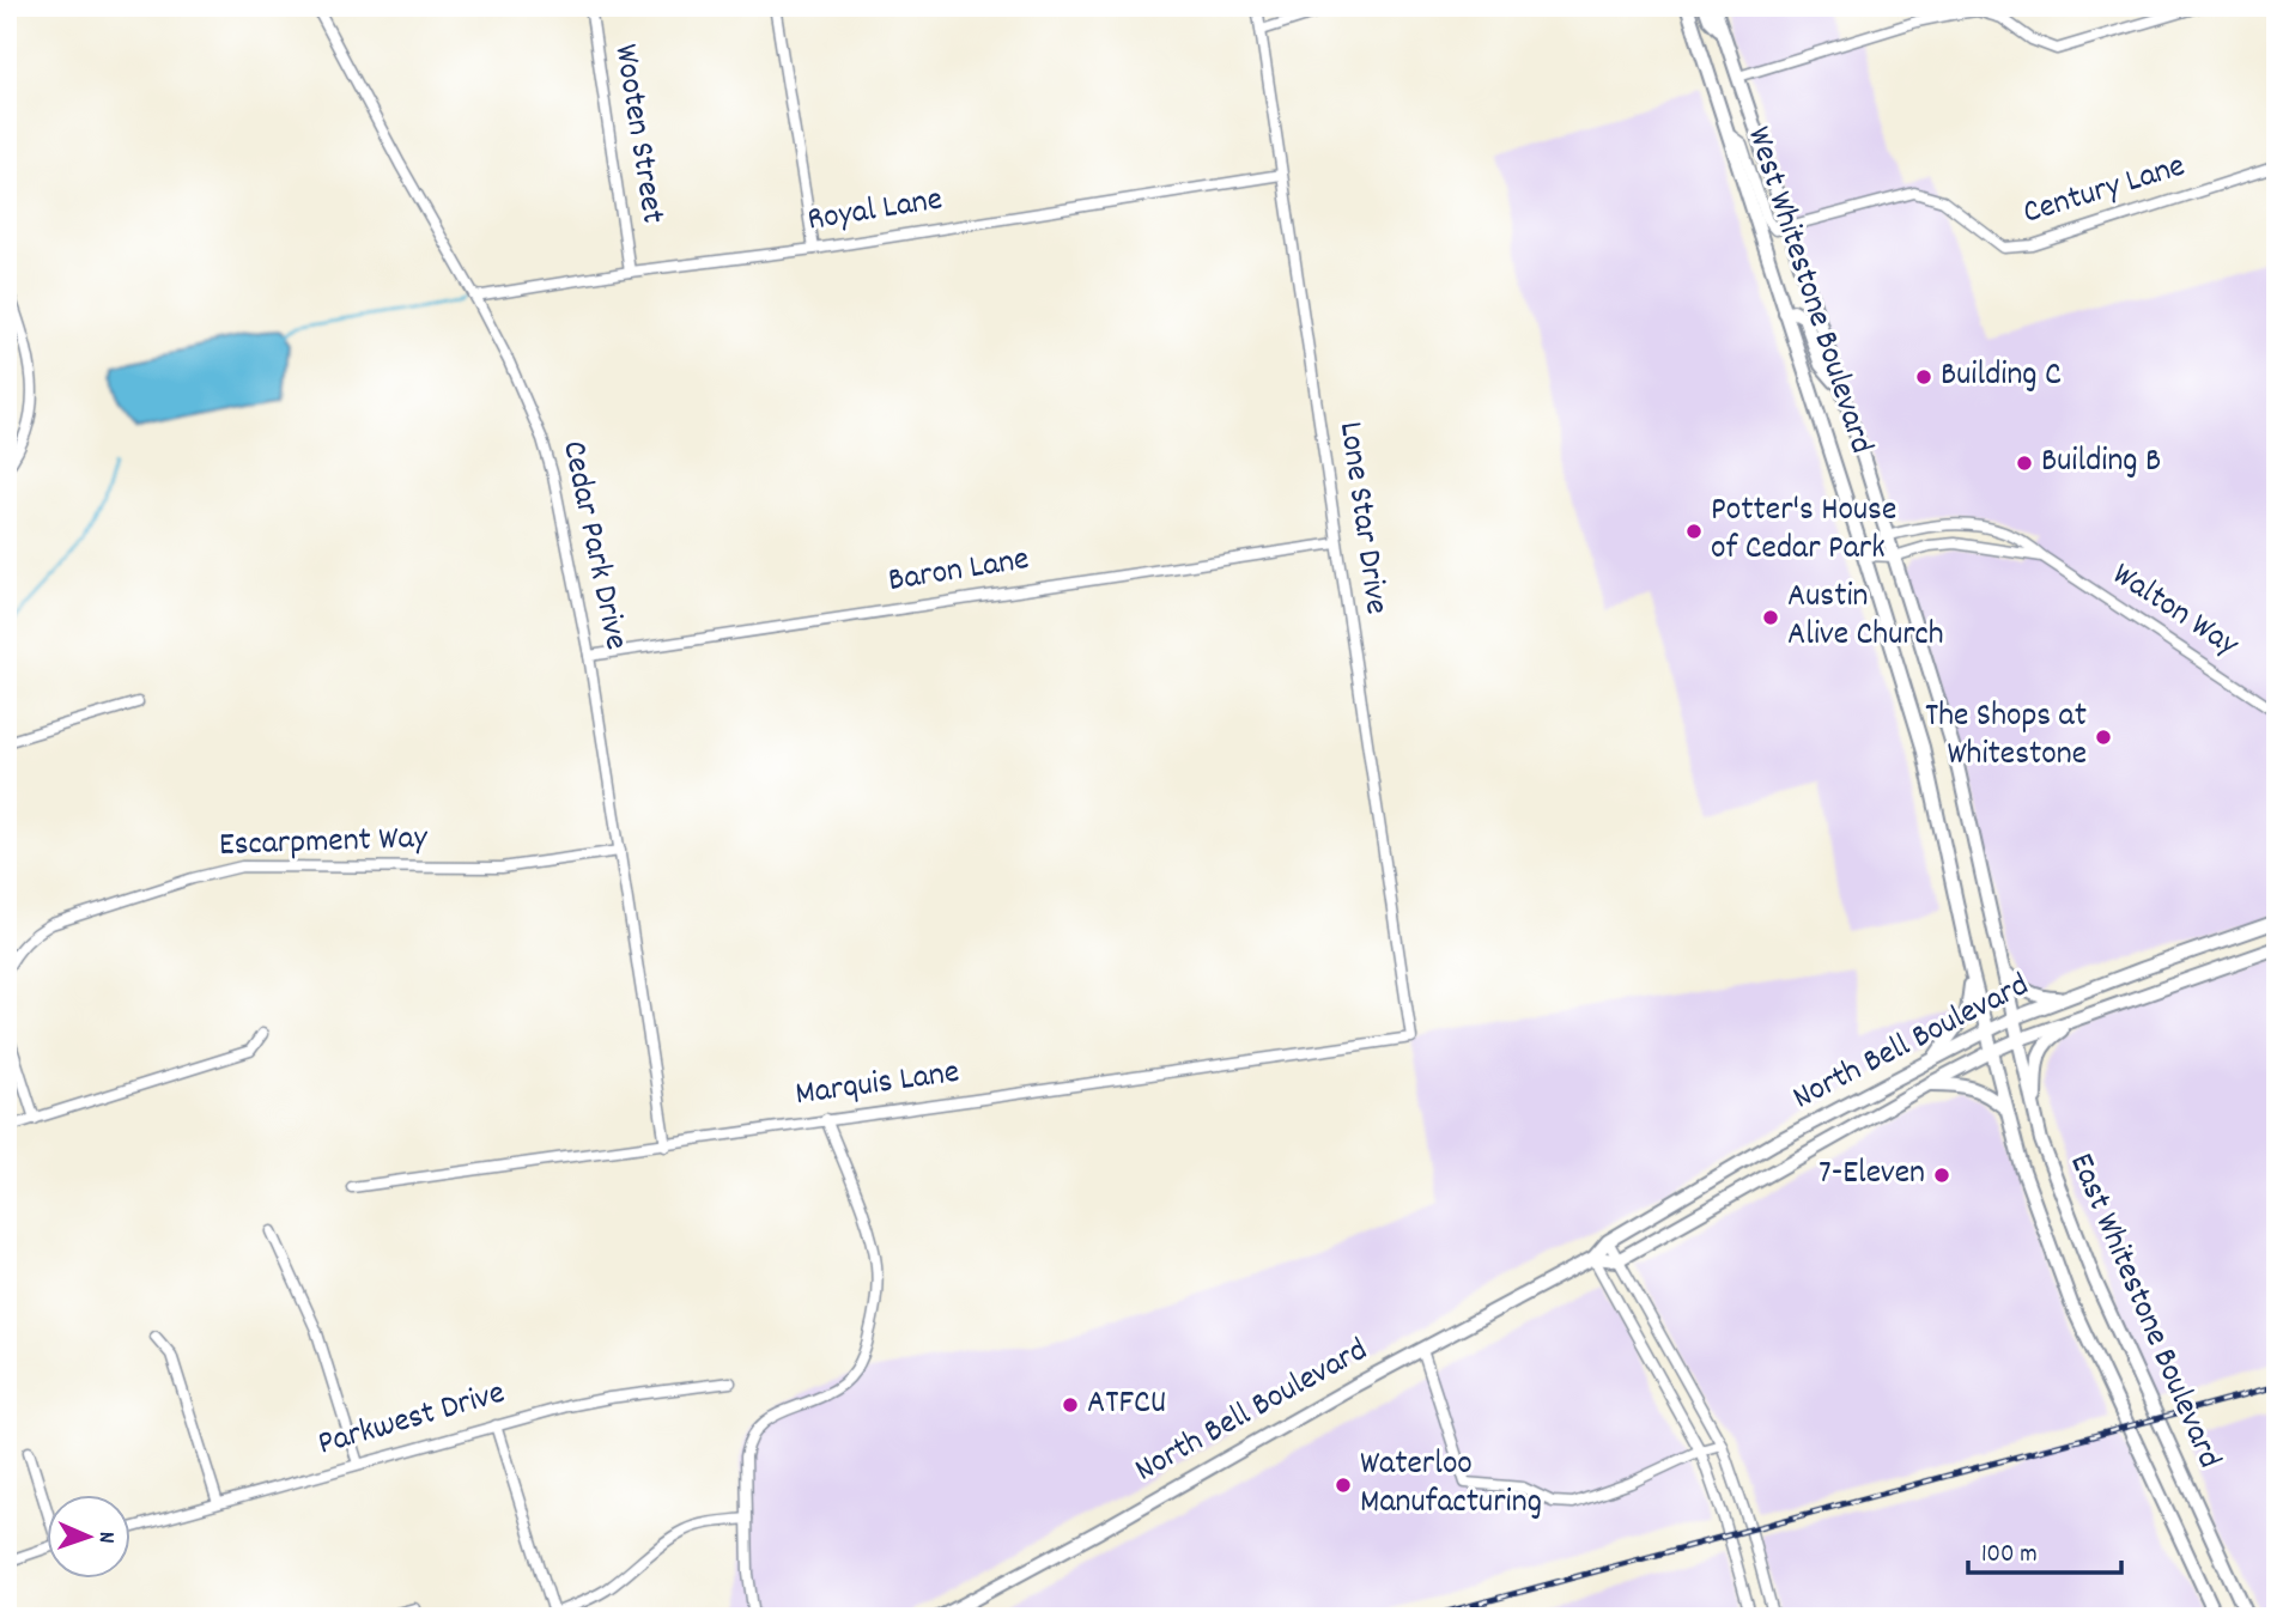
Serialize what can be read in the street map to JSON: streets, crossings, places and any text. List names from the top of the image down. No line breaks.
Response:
{"streets":{"main road":["West Whitestone Boulevard","North Bell Boulevard","East Whitestone Boulevard"],"street":["Wooten Street","Century Lane","Royal Lane","Lone Star Drive","Cedar Park Drive","Baron Lane","Walton Way","Escarpment Way","Marquis Lane","Parkwest Drive"]},"crossings":[["Wooten Street","Royal Lane"],["Century Lane","West Whitestone Boulevard"],["Royal Lane","Lone Star Drive"],["Royal Lane","Cedar Park Drive"],["West Whitestone Boulevard","Walton Way"],["West Whitestone Boulevard","North Bell Boulevard"],["West Whitestone Boulevard","East Whitestone Boulevard"],["Lone Star Drive","Baron Lane"],["Lone Star Drive","Marquis Lane"],["Cedar Park Drive","Baron Lane"],["Cedar Park Drive","Escarpment Way"],["Cedar Park Drive","Marquis Lane"],["North Bell Boulevard","East Whitestone Boulevard"]],"places":["Building C","Building B","Potter's House of Cedar Park","Austin Alive Church","The Shops at Whitestone","7-Eleven","ATFCU","Waterloo Manufacturing"],"scale_bar":"100 m","north":"right"}
